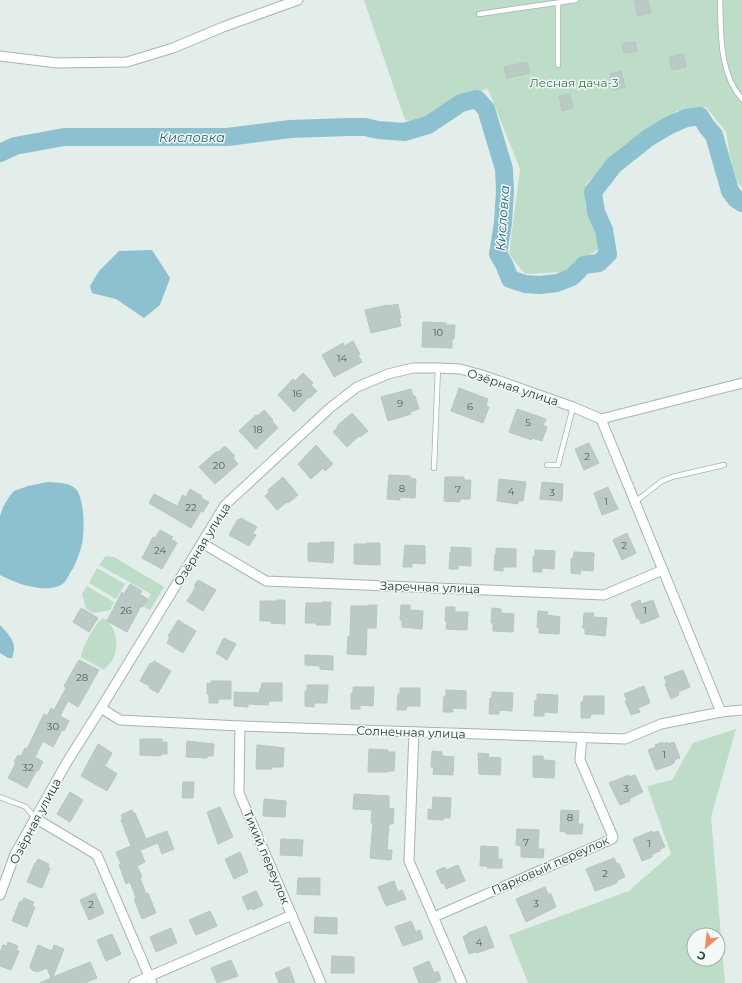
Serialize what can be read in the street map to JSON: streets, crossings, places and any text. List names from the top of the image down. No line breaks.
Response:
{"streets":{"street":["Озёрная улица","Заречная улица","Солнечная улица","Тихий переулок","Парковый переулок"]},"crossings":[["Озёрная улица","Заречная улица"],["Озёрная улица","Солнечная улица"],["Солнечная улица","Тихий переулок"],["Солнечная улица","Парковый переулок"]],"water":["Кисловка"],"parks":["Лесная дача-3"],"house_numbers":["10","14","16","9","6","5","18","2","20","8","7","4","3","1","22","2","24","26","1","28","30","1","32","3","8","7","1","2","3","2","4"],"north":"bottom left"}
